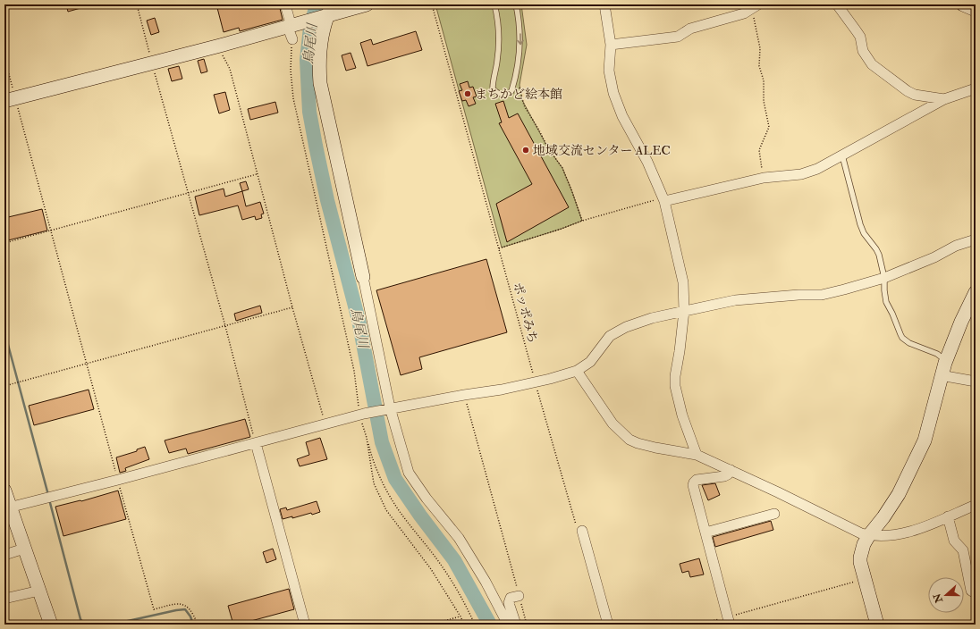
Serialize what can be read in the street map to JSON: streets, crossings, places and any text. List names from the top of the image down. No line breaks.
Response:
{"streets":{"path":["ポッポみち"]},"water":["鳥尾川"],"places":["まちかど絵本館","地域交流センター ALEC"],"north":"left"}
